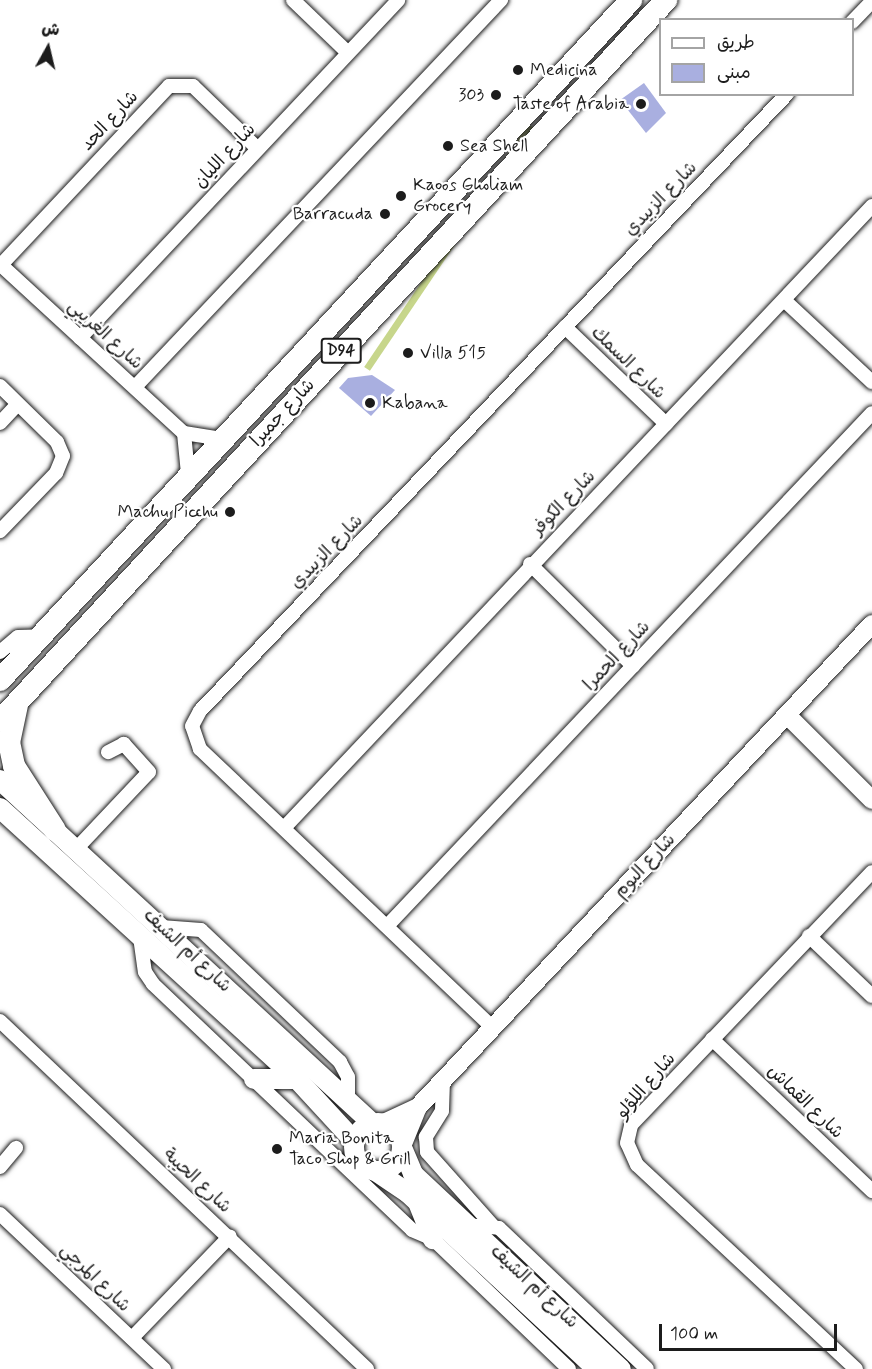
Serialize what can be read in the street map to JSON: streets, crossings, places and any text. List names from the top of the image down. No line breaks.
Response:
{"streets":{"main road":["D94","شارع جميرا","شارع أم الشيف"],"street":["شارع الحد","شارع الليان","شارع الزبيدي","شارع الغريبي","شارع السمك","شارع الكوفر","شارع الحمرا","شارع البوم","شارع اللؤلو","شارع القماش","شارع الحيبة","شارع المرجي"]},"crossings":[["شارع الحد","شارع الليان"],["شارع الحد","شارع الغريبي"],["شارع الليان","شارع الغريبي"],["شارع الزبيدي","شارع السمك"],["شارع الزبيدي","شارع الكوفر"],["شارع الزبيدي","شارع الحمرا"],["شارع الزبيدي","شارع البوم"],["شارع السمك","شارع الكوفر"],["شارع البوم","شارع أم الشيف"],["شارع اللؤلو","شارع القماش"]],"places":["Medicina","303","Taste of Arabia","Sea Shell","Kaoos Gholiam Grocery","Barracuda","Villa 515","Kabana","Machu Picchu","Maria Bonita Taco Shop & Grill"],"legend":["طريق","مبنى"],"scale_bar":"100 m","north":"top"}
